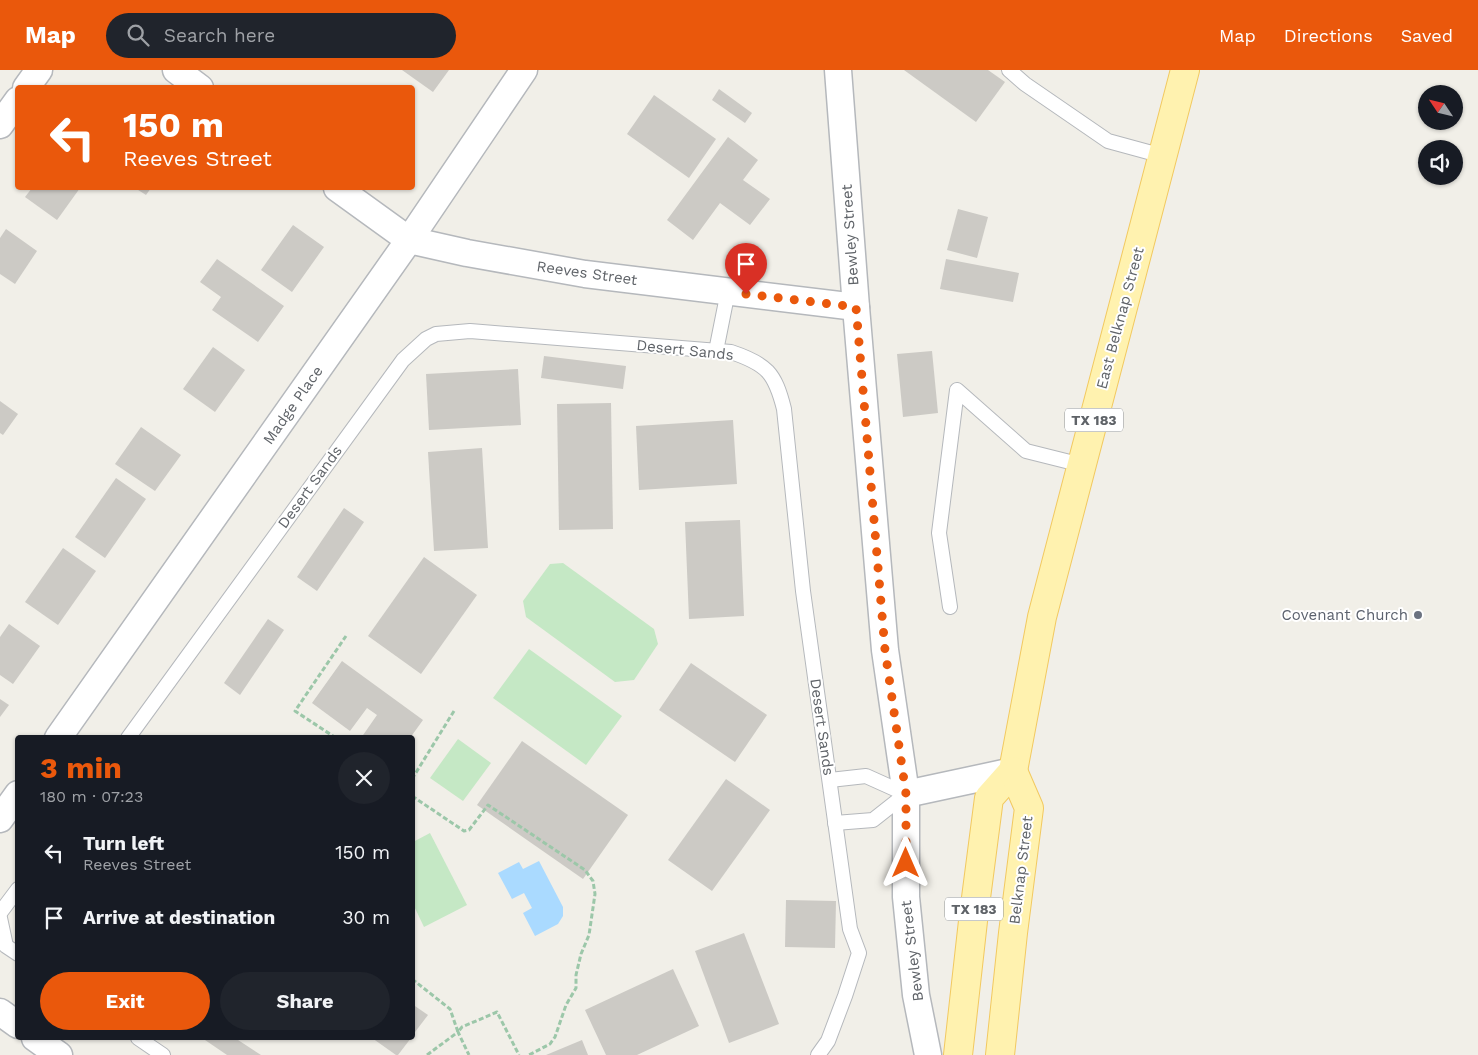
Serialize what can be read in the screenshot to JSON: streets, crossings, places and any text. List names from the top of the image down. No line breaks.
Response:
{"streets":{"main road":["East Belknap Street","TX 183","Belknap Street"],"street":["Bewley Street","Reeves Street","Madge Place"],"lane":["Desert Sands"]},"crossings":[["Bewley Street","Reeves Street"],["Reeves Street","Madge Place"],["East Belknap Street","TX 183"],["East Belknap Street","Belknap Street"],["TX 183","Belknap Street"]],"places":["Covenant Church"],"north":"top left","page":{"header":"Map","search":"Search here","nav":["Map","Directions","Saved"],"turn":["150 m","Reeves Street"],"heading":["3 min","180 m · 07:23"],"list":[{"name":"Turn left","note":"Reeves Street","value":"150 m"},{"name":"Arrive at destination","value":"30 m"}],"buttons":["Exit","Share"]}}
